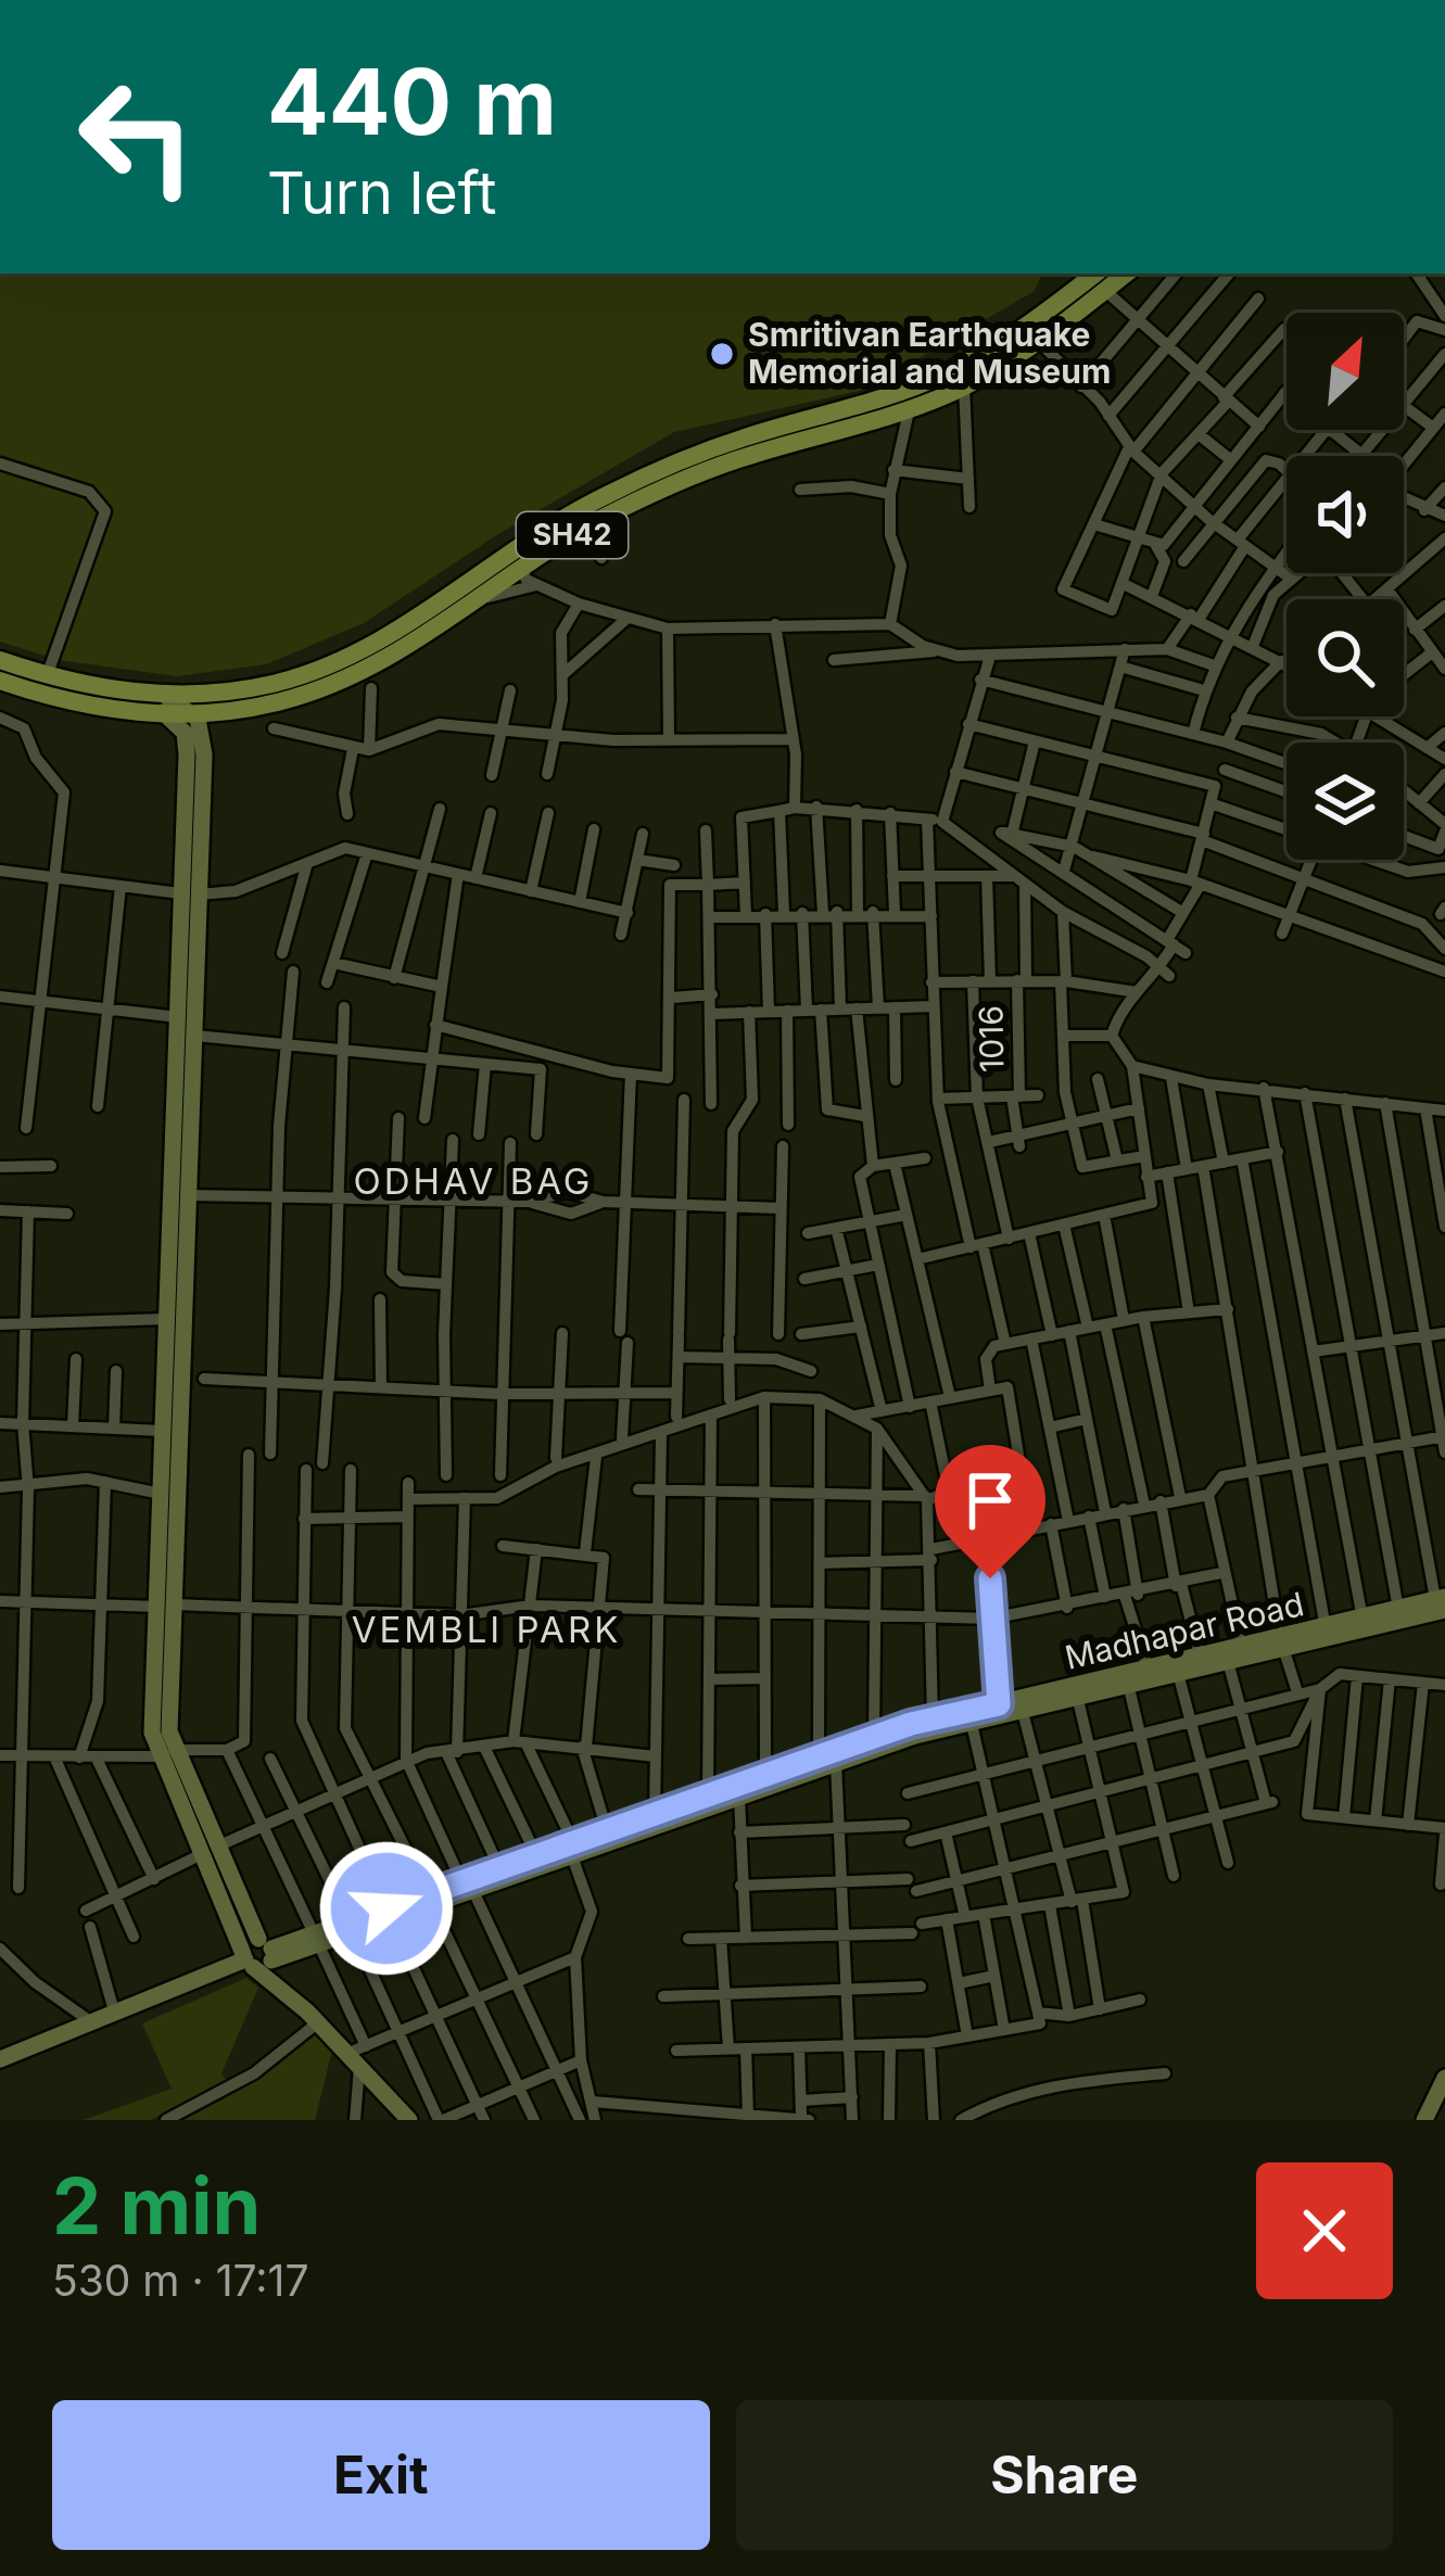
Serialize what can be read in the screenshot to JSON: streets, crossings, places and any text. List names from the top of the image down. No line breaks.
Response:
{"streets":{"main road":["SH42","Madhapar Road"],"street":["1016"]},"districts":["ODHAV BAG","VEMBLI PARK"],"places":["Smritivan Earthquake Memorial and Museum"],"north":"top right","page":{"turn":["440 m","Turn left"],"heading":["2 min","530 m · 17:17"],"buttons":["Exit","Share"]}}
